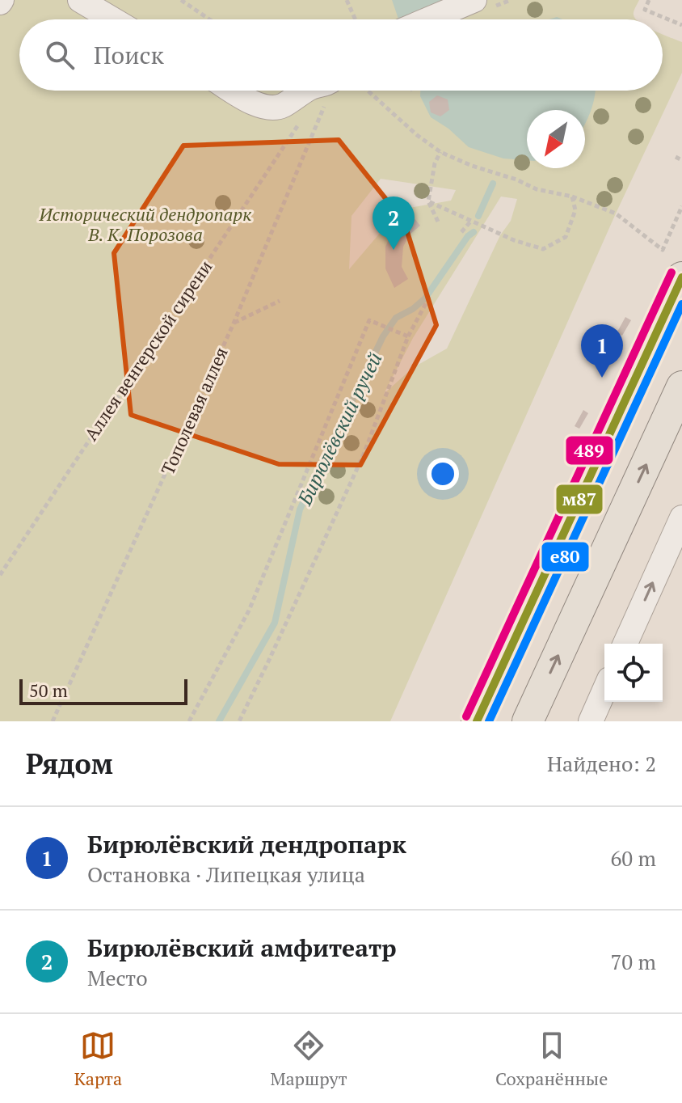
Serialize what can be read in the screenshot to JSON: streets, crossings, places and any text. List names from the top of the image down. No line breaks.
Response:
{"streets":{"path":["Аллея венгерской сирени","Тополевая аллея"]},"water":["Бирюлёвский ручей"],"parks":["Исторический дендропарк В. К. Порозова"],"lines":["transit line 489","transit line м87","transit line е80"],"scale_bar":"50 m","north":"bottom left","page":{"search":"Поиск","pins":["2","1"],"scale":"50 m","heading":["Рядом","Найдено: 2"],"list":[{"mark":"1","name":"Бирюлёвский дендропарк","note":"Остановка · Липецкая улица","value":"60 m"},{"mark":"2","name":"Бирюлёвский амфитеатр","note":"Место","value":"70 m"}],"nav":["Карта","Маршрут","Сохранённые"]}}
